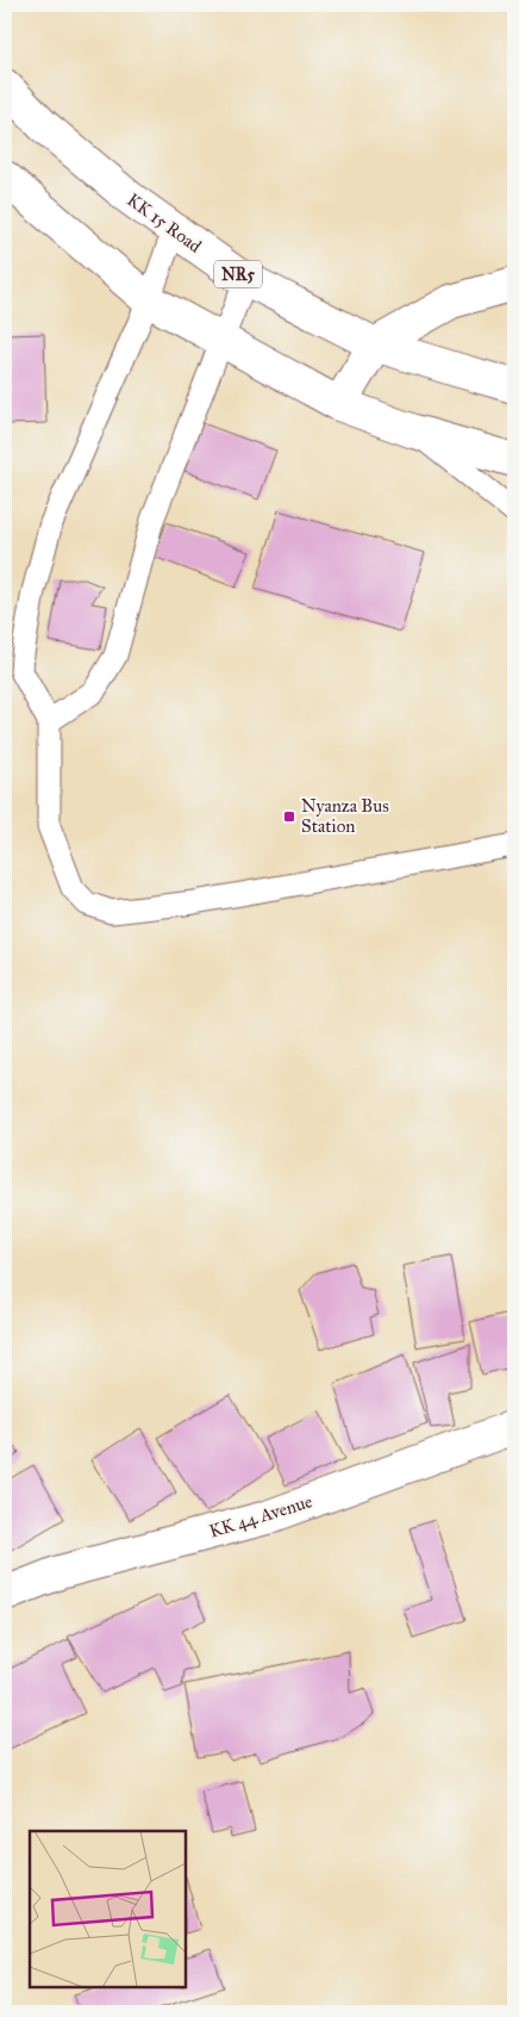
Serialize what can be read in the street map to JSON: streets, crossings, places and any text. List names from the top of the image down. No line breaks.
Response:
{"streets":{"main road":["KK 15 Road","NR5","KK 44 Avenue"]},"places":{"transit":["Nyanza Bus Station"]}}
